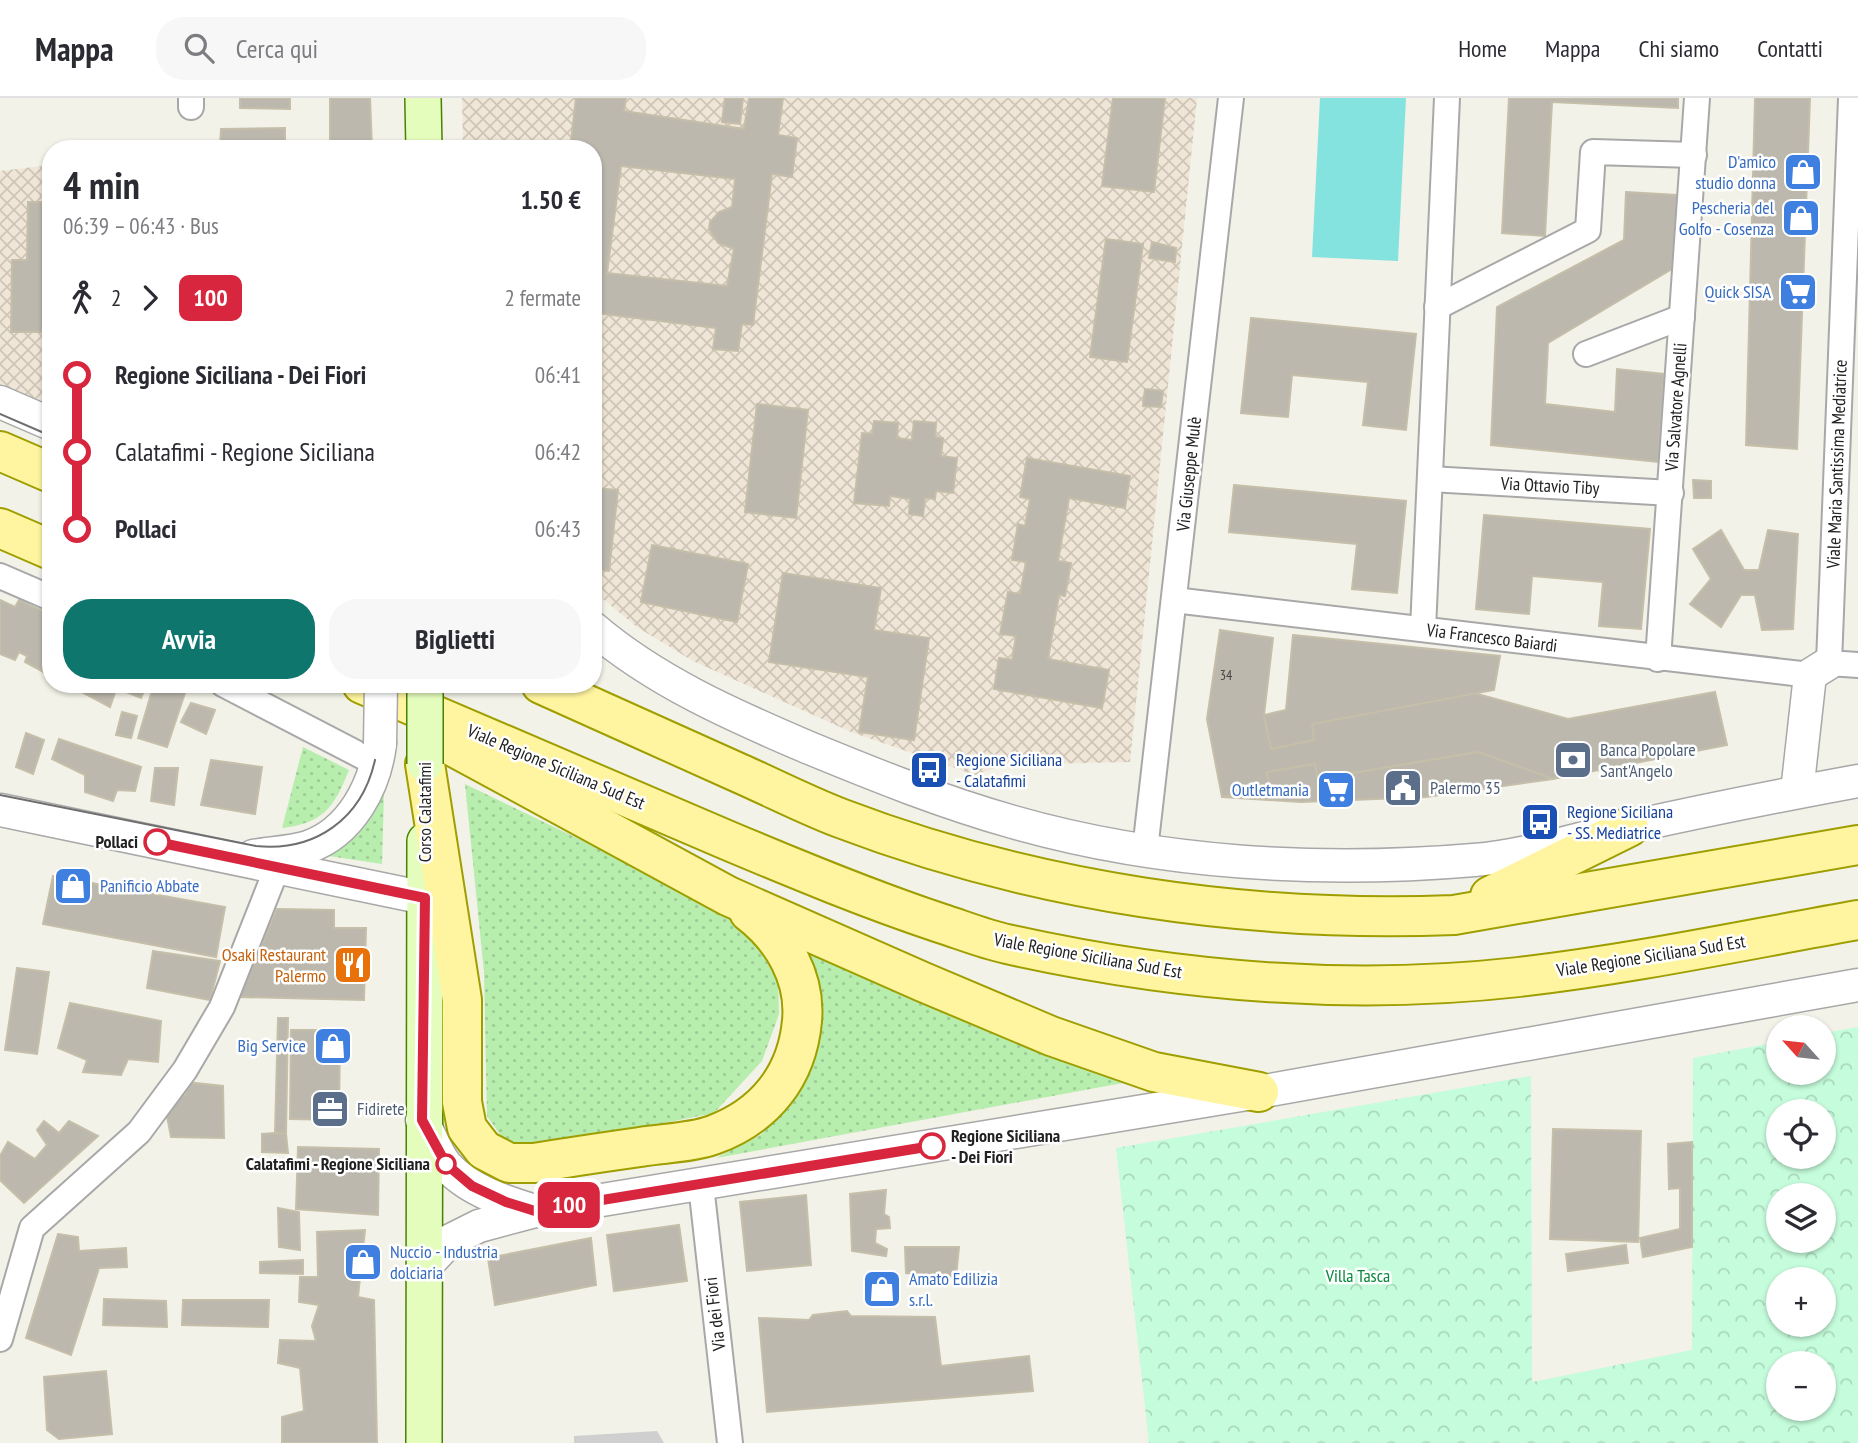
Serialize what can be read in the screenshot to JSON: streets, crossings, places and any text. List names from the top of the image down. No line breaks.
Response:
{"streets":{"main road":["Viale Regione Siciliana Sud Est","Corso Calatafimi"],"street":["Via Salvatore Agnelli","Viale Maria Santissima Mediatrice","Via Giuseppe Mulè","Via Ottavio Tiby","Via Francesco Baiardi","Via dei Fiori"]},"crossings":[["Via Salvatore Agnelli","Via Ottavio Tiby"],["Via Salvatore Agnelli","Via Francesco Baiardi"],["Viale Maria Santissima Mediatrice","Via Francesco Baiardi"],["Via Giuseppe Mulè","Via Francesco Baiardi"]],"parks":["Villa Tasca"],"places":{"shop":["D'amico studio donna","Pescheria del Golfo - Cosenza","Panificio Abbate","Big Service","Nuccio - Industria dolciaria","Amato Edilizia s.r.l."],"supermarket":["Quick SISA","Outletmania"],"bank":["Banca Popolare Sant'Angelo"],"bus stop":["Regione Siciliana - Calatafimi","Regione Siciliana - SS. Mediatrice"],"public building":["Palermo 35"],"other":["Pollaci","Regione Siciliana - Dei Fiori","Calatafimi - Regione Siciliana"],"restaurant":["Osaki Restaurant Palermo"],"office":["Fidirete"]},"lines":["bus line 100"],"house_numbers":["34"],"north":"top left","page":{"header":"Mappa","search":"Cerca qui","nav":["Home","Mappa","Chi siamo","Contatti"],"on_map":"100","heading":["4 min","06:39 – 06:43 · Bus","1.50 €"],"legs":["2","100","2 fermate"],"list":[{"name":"Regione Siciliana - Dei Fiori","value":"06:41"},{"name":"Calatafimi - Regione Siciliana","value":"06:42"},{"name":"Pollaci","value":"06:43"}],"buttons":["Avvia","Biglietti"],"map_buttons":["+","−"]}}
